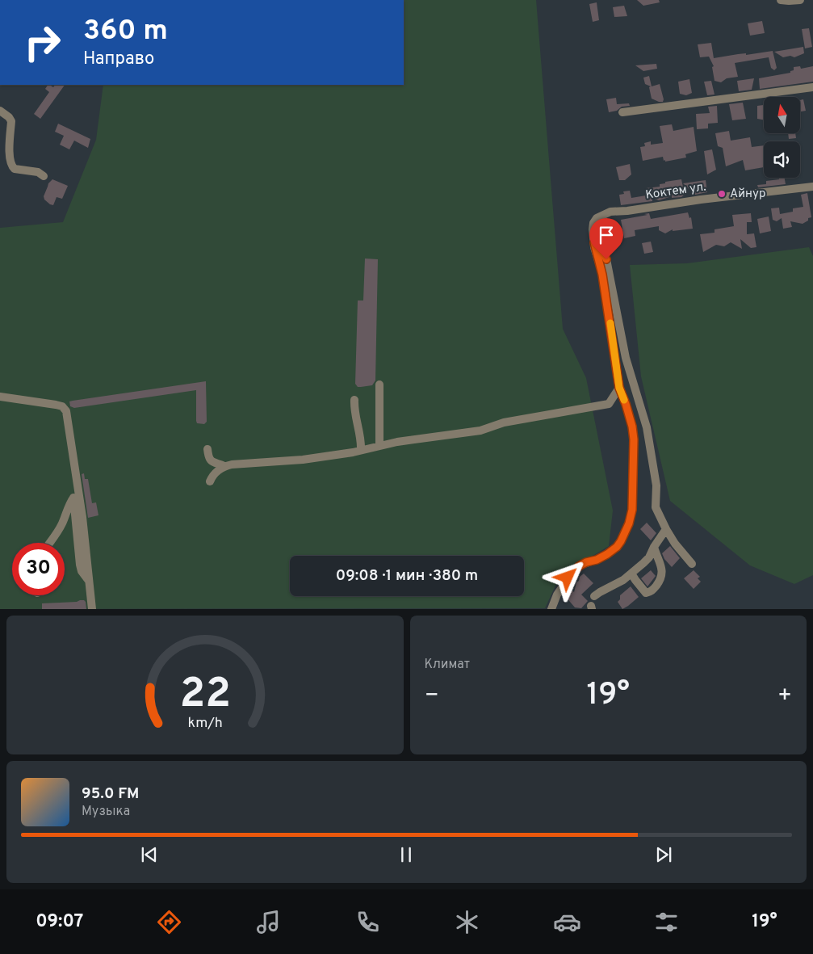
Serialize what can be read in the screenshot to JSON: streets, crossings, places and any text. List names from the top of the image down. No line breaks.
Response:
{"streets":{"street":["Коктем ул."]},"places":["Айнур"],"north":"top","page":{"turn":["360 m","Направо"],"limit":"30","trip":"09:08 · 1 мин · 380 m","tile":"Климат","heat":["−","19°","+"],"song":["95.0 FM","Музыка"],"tabs":["09:07","19°"],"gauge":["22","km/h"]}}
